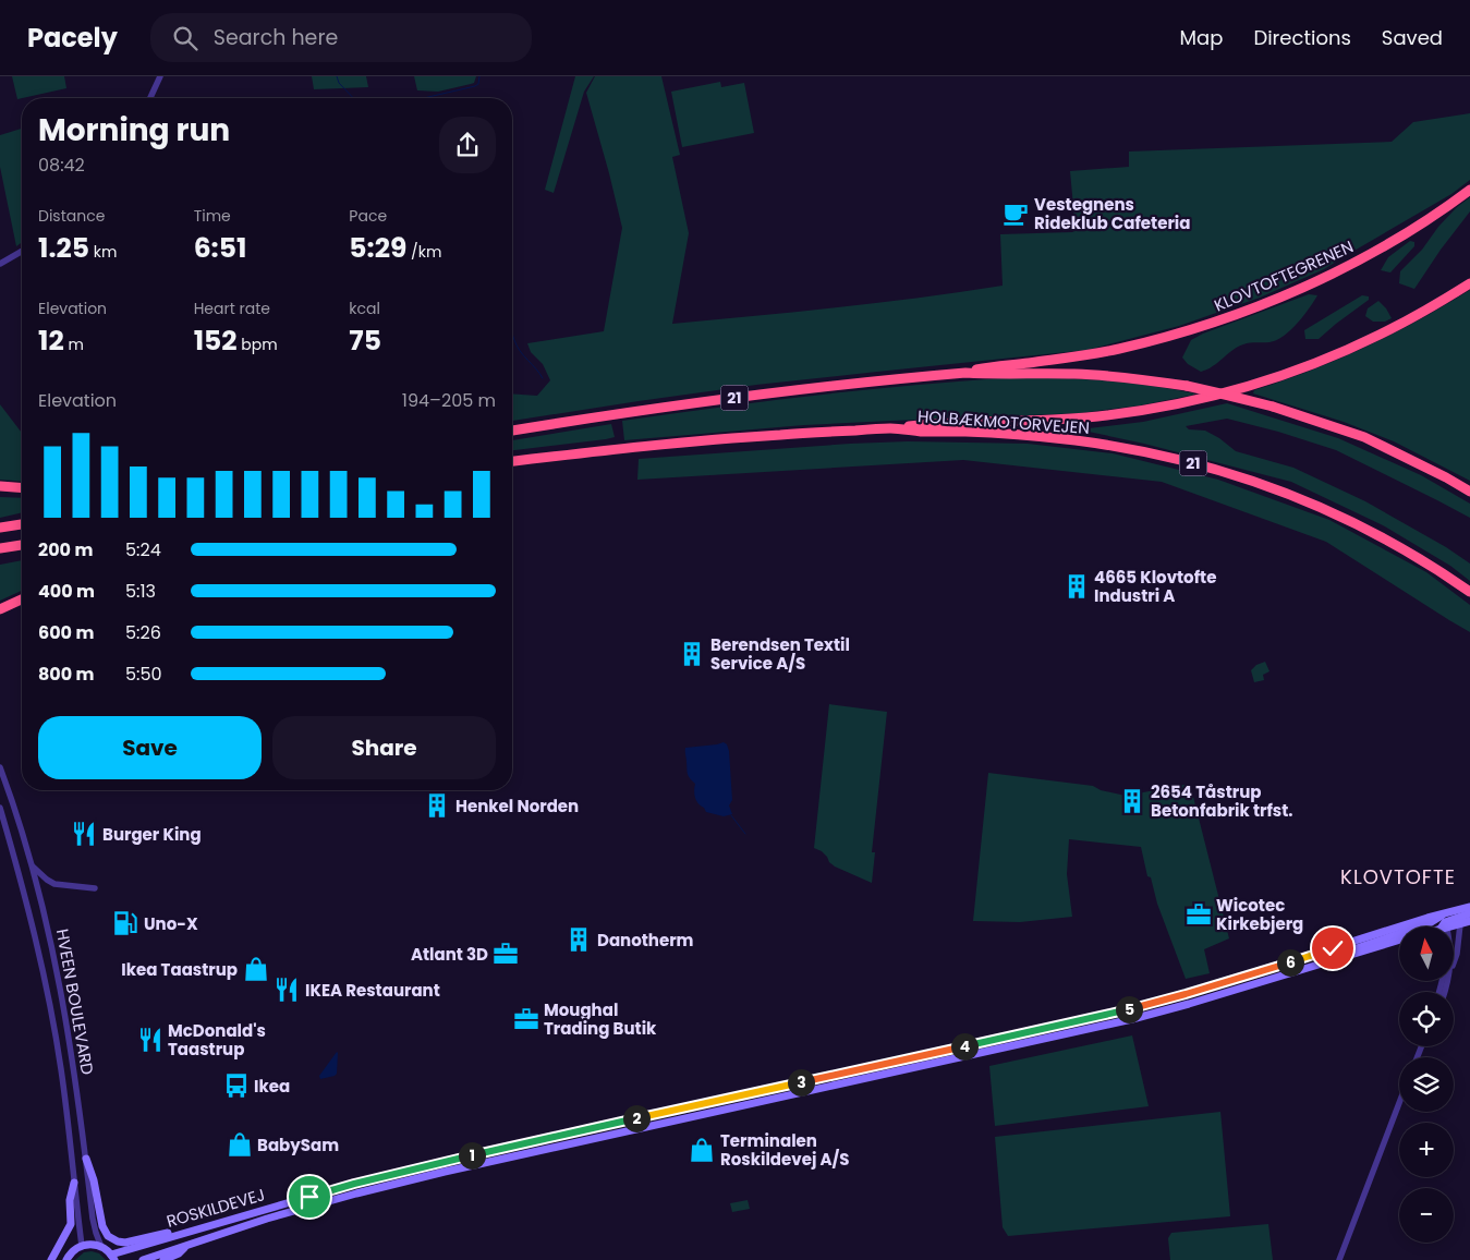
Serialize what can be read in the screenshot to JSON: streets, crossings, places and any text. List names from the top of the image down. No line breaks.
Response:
{"streets":{"highway":["KLOVTOFTEGRENEN","21","HOLBÆKMOTORVEJEN"],"main road":["ROSKILDEVEJ"],"street":["HVEEN BOULEVARD"]},"crossings":[["KLOVTOFTEGRENEN","21"]],"districts":["KLOVTOFTE"],"places":{"cafe":["Vestegnens Rideklub Cafeteria"],"building":["4665 Klovtofte Industri A","Berendsen Textil Service A/S","2654 Tåstrup Betonfabrik trfst.","Henkel Norden","Danotherm"],"restaurant":["Burger King","IKEA Restaurant","McDonald's Taastrup"],"office":["Wicotec Kirkebjerg","Atlant 3D","Moughal Trading Butik"],"fuel station":["Uno-X"],"shop":["Ikea Taastrup","BabySam","Terminalen Roskildevej A/S"],"bus stop":["Ikea"]},"north":"top","page":{"header":"Pacely","search":"Search here","nav":["Map","Directions","Saved"],"heading":["Morning run","08:42"],"stats":[["Distance","1.25 km"],["Time","6:51"],["Pace","5:29 /km"],["Elevation","12 m"],["Heart rate","152 bpm"],["kcal","75"]],"chart":["Elevation","194–205 m"],"list":[{"name":"200 m","note":"5:24"},{"name":"400 m","note":"5:13"},{"name":"600 m","note":"5:26"},{"name":"800 m","note":"5:50"}],"buttons":["Save","Share"],"map_buttons":["+","−"],"pins":["6","5","4","3","2","1"]}}
